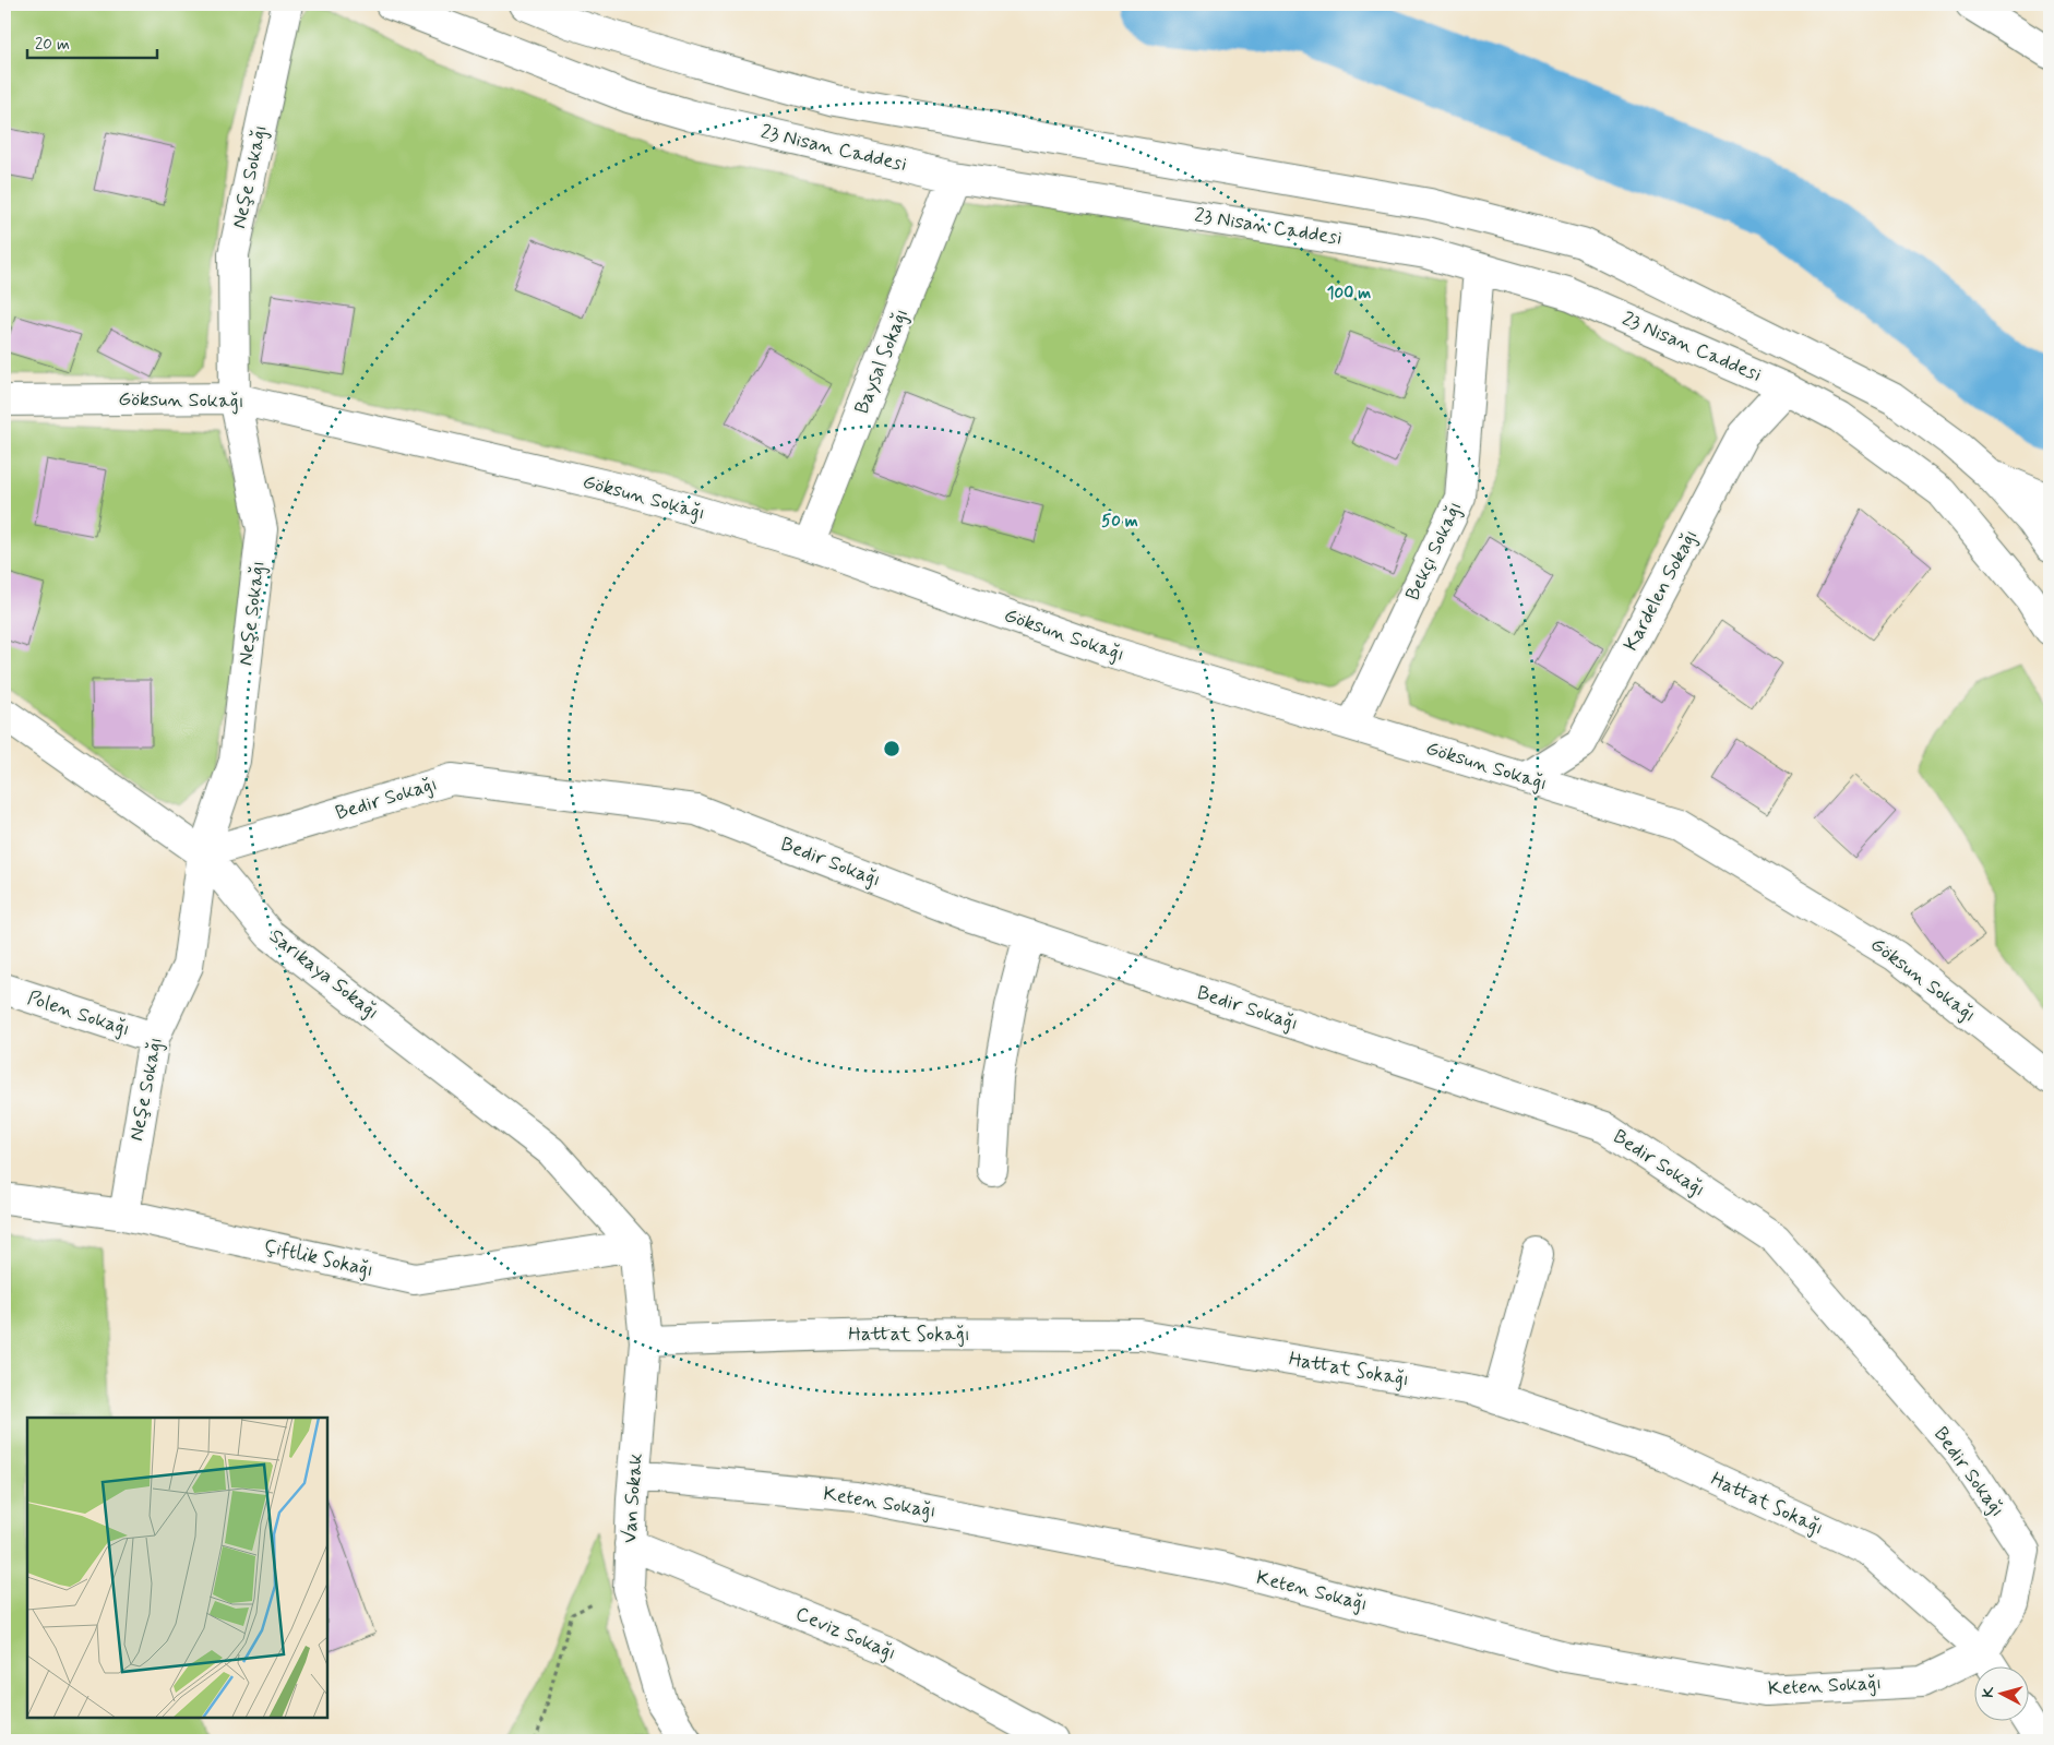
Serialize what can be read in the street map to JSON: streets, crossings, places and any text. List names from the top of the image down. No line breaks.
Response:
{"streets":{"main road":["23 Nisan Caddesi","Neşe Sokağı","Baysal Sokağı","Göksun Sokağı","Bekçi Sokağı","Kardelen Sokağı","Bedir Sokağı","Sarıkaya Sokağı","Polen Sokağı","Çiftlik Sokağı","Hattat Sokağı","Van Sokak","Keten Sokağı","Ceviz Sokağı"]},"crossings":[["23 Nisan Caddesi","Baysal Sokağı"],["23 Nisan Caddesi","Bekçi Sokağı"],["23 Nisan Caddesi","Kardelen Sokağı"],["Neşe Sokağı","Göksun Sokağı"],["Neşe Sokağı","Bedir Sokağı"],["Neşe Sokağı","Sarıkaya Sokağı"],["Neşe Sokağı","Polen Sokağı"],["Neşe Sokağı","Çiftlik Sokağı"],["Baysal Sokağı","Göksun Sokağı"],["Göksun Sokağı","Bekçi Sokağı"],["Göksun Sokağı","Kardelen Sokağı"],["Bedir Sokağı","Sarıkaya Sokağı"],["Bedir Sokağı","Hattat Sokağı"],["Bedir Sokağı","Keten Sokağı"],["Sarıkaya Sokağı","Çiftlik Sokağı"],["Sarıkaya Sokağı","Van Sokak"],["Çiftlik Sokağı","Van Sokak"],["Hattat Sokağı","Van Sokak"],["Hattat Sokağı","Keten Sokağı"],["Van Sokak","Keten Sokağı"],["Van Sokak","Ceviz Sokağı"]],"scale_bar":"20 m","north":"left","rings":["100 m","50 m"]}
